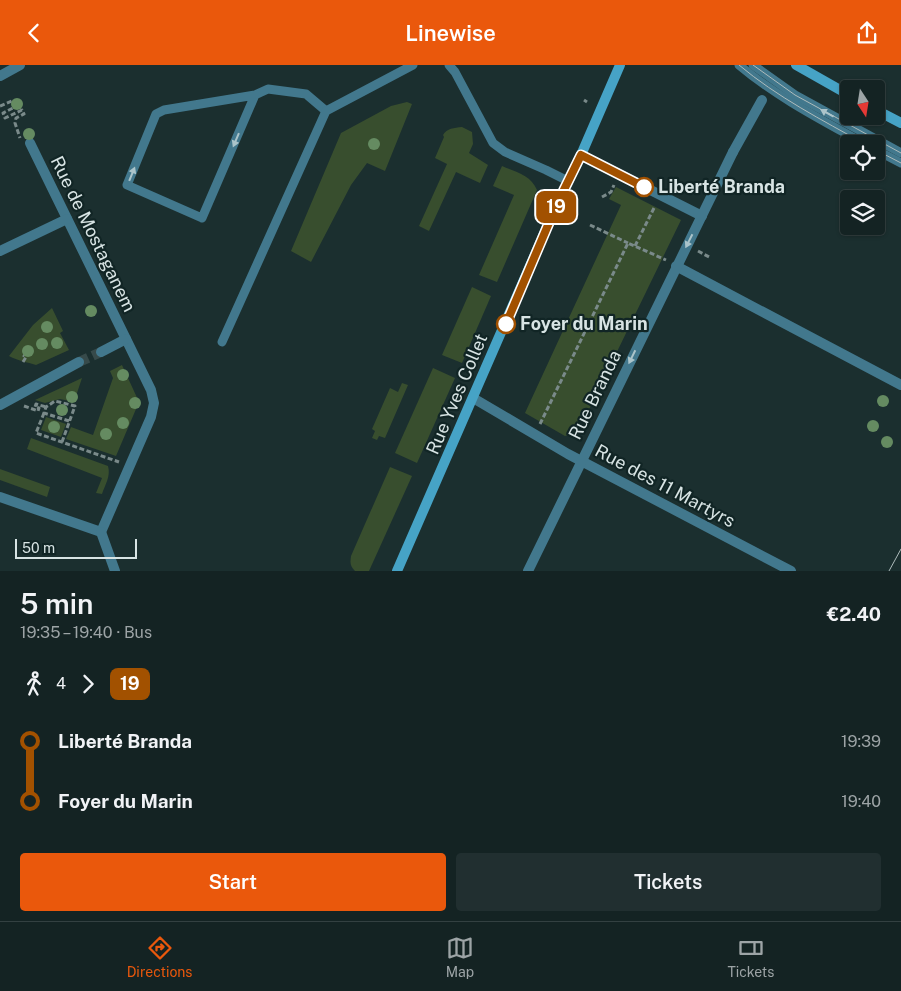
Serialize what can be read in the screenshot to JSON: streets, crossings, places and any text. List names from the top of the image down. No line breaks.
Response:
{"streets":{"main road":["Rue Yves Collet"],"street":["Rue de Mostaganem","Rue Branda","Rue des 11 Martyrs"]},"crossings":[["Rue Yves Collet","Rue des 11 Martyrs"],["Rue Branda","Rue des 11 Martyrs"]],"one_way":["Rue Branda"],"places":["Liberté Branda","Foyer du Marin"],"lines":["bus line 19"],"scale_bar":"50 m","north":"bottom","page":{"header":"Linewise","on_map":"19","scale":"50 m","heading":["5 min","19:35 – 19:40 · Bus","€2.40"],"legs":["4","19"],"list":[{"name":"Liberté Branda","value":"19:39"},{"name":"Foyer du Marin","value":"19:40"}],"buttons":["Start","Tickets"],"tabs":["Directions","Map","Tickets"]}}
